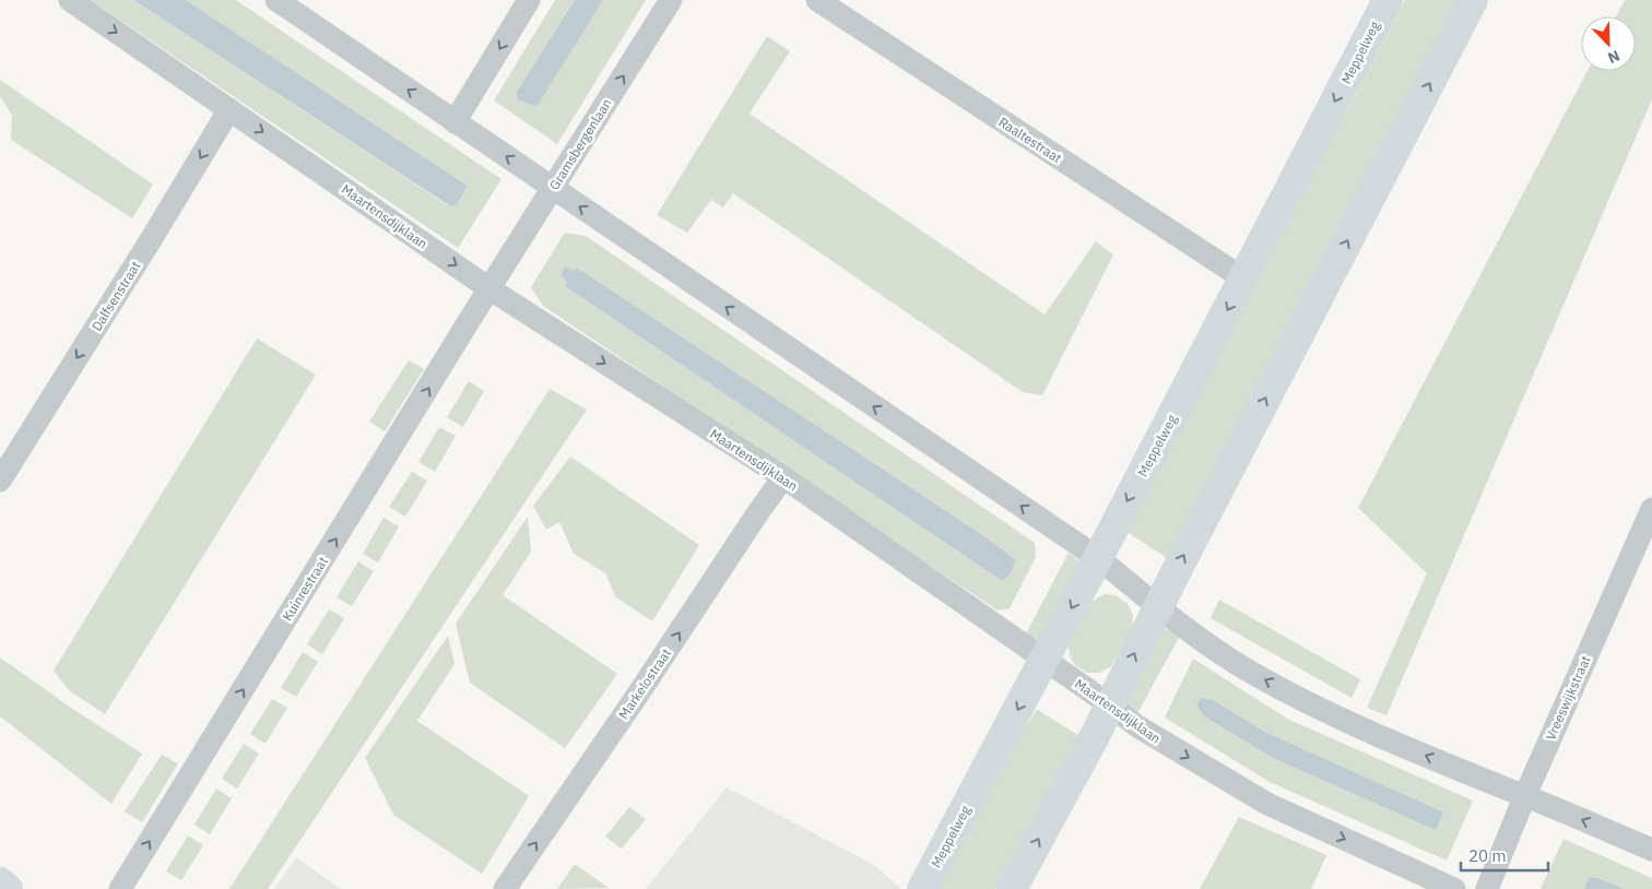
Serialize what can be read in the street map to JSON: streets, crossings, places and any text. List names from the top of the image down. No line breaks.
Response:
{"streets":{"main road":["Meppelweg"],"street":["Raaltestraat","Gramsbergenlaan","Maartensdijklaan","Dalfsenstraat","Kuinrestraat","Markelostraat","Vreeswijkstraat"]},"crossings":[["Meppelweg","Raaltestraat"],["Meppelweg","Maartensdijklaan"],["Gramsbergenlaan","Maartensdijklaan"],["Gramsbergenlaan","Kuinrestraat"],["Maartensdijklaan","Dalfsenstraat"],["Maartensdijklaan","Kuinrestraat"],["Maartensdijklaan","Markelostraat"]],"one_way":["Dalfsenstraat","Kuinrestraat","Markelostraat"],"scale_bar":"20 m","north":"bottom right"}
